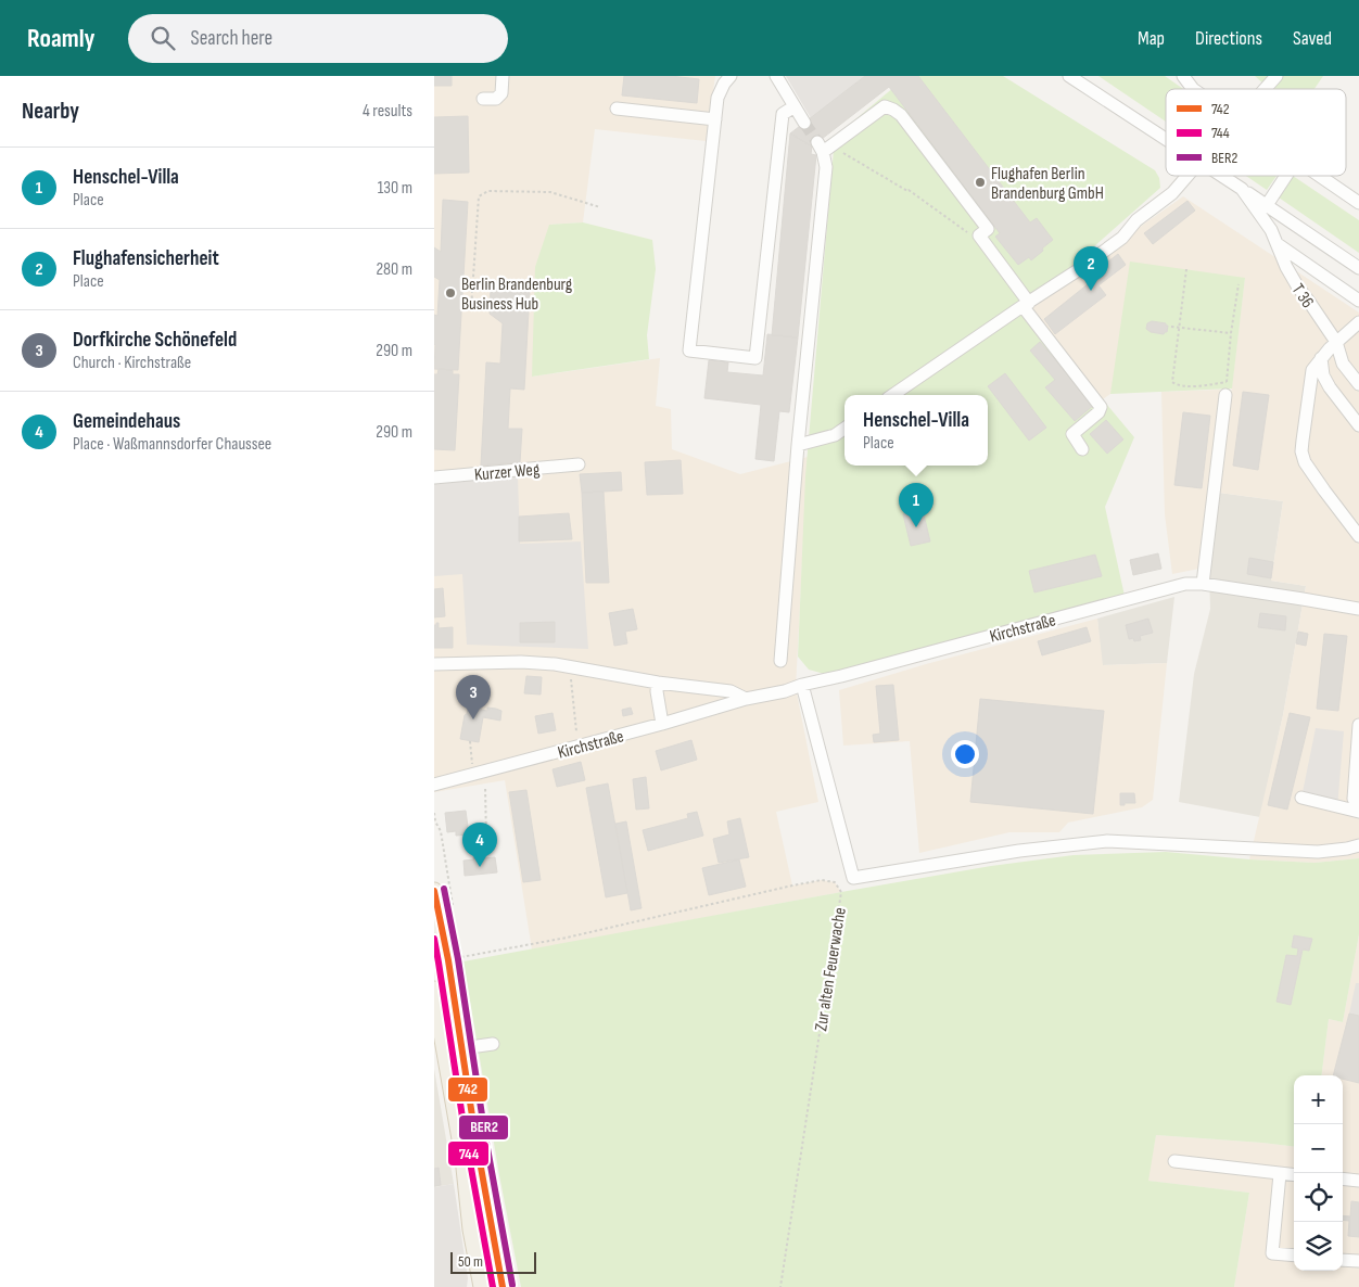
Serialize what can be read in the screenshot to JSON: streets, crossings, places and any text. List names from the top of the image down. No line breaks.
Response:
{"streets":{"street":["T 36","Kurzer Weg","Kirchstraße"],"path":["Zur alten Feuerwache"]},"places":["Flughafen Berlin Brandenburg GmbH","Berlin Brandenburg Business Hub"],"lines":["transit line BER2","transit line 742","transit line 744"],"legend":["742","744","BER2"],"scale_bar":"50 m","page":{"header":"Roamly","search":"Search here","nav":["Map","Directions","Saved"],"heading":["Nearby","4 results"],"list":[{"mark":"1","name":"Henschel-Villa","note":"Place","value":"130 m"},{"mark":"2","name":"Flughafensicherheit","note":"Place","value":"280 m"},{"mark":"3","name":"Dorfkirche Schönefeld","note":"Church · Kirchstraße","value":"290 m"},{"mark":"4","name":"Gemeindehaus","note":"Place · Waßmannsdorfer Chaussee","value":"290 m"}],"pins":["2","1","3","4"],"popup":["Henschel-Villa","Place"],"map_buttons":["+","−"],"scale":"50 m"}}
